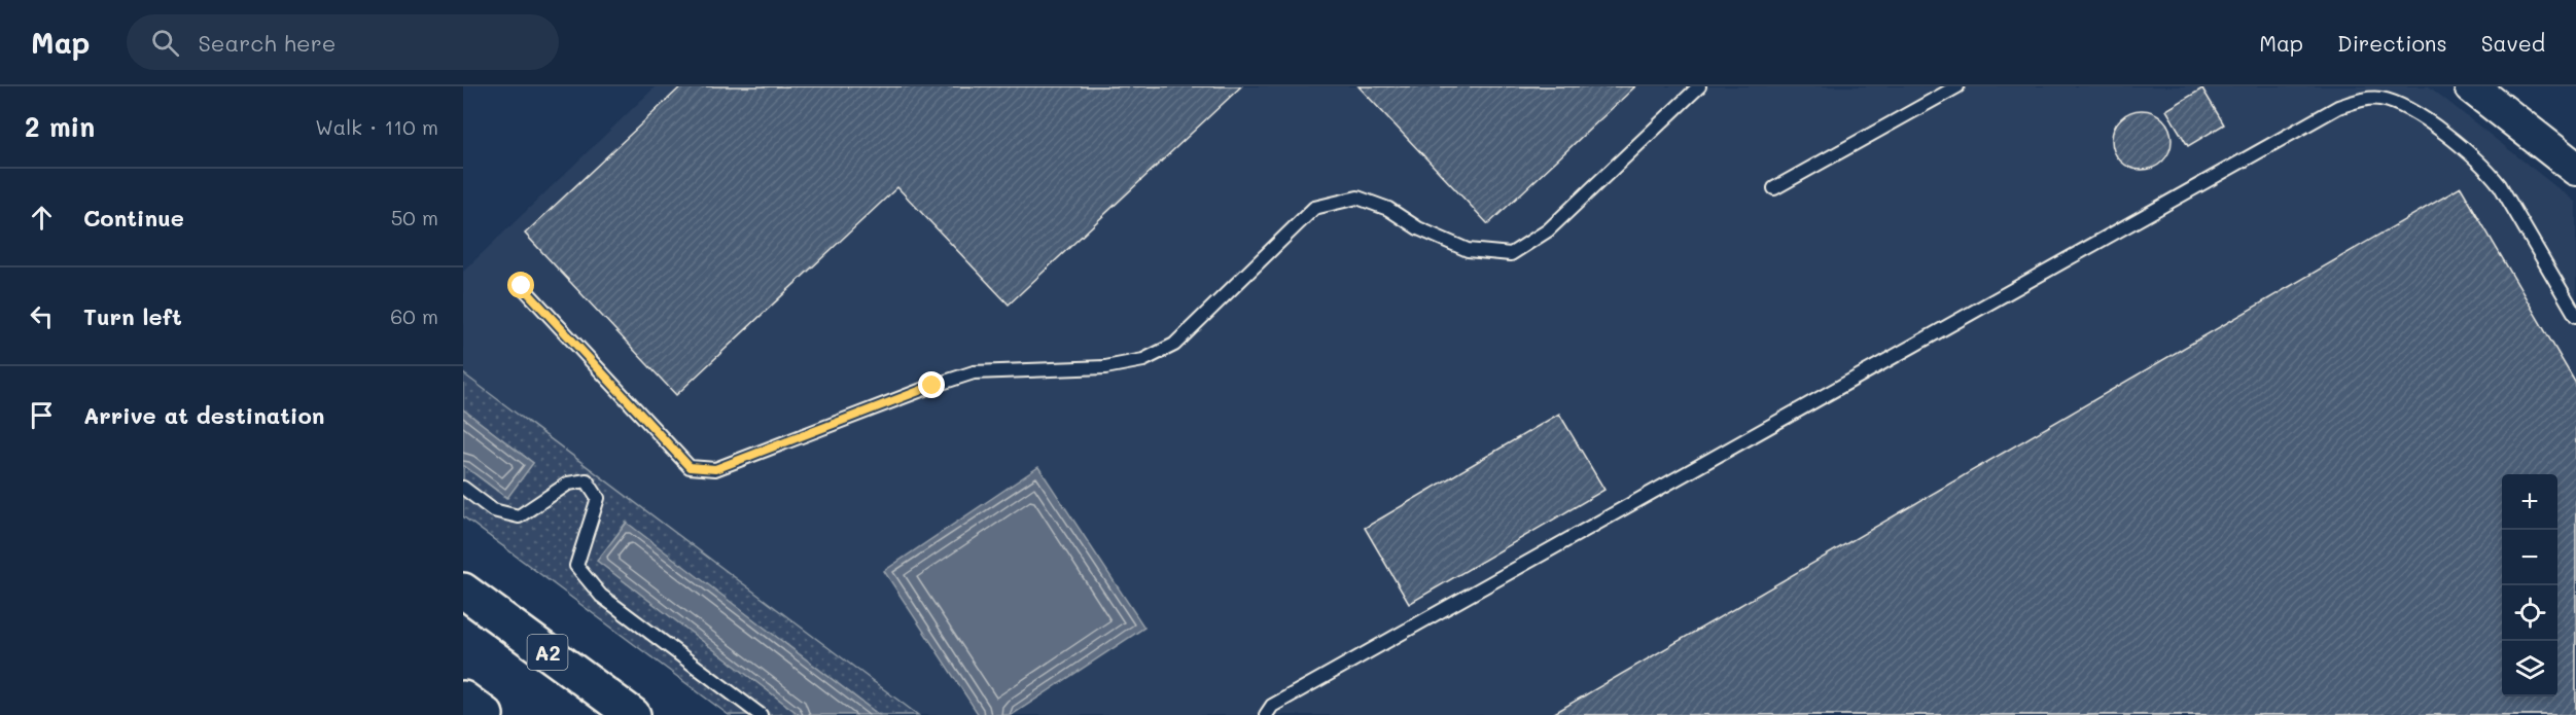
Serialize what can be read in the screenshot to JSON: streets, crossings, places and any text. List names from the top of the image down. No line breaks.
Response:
{"streets":{"highway":["A2"]},"page":{"header":"Map","search":"Search here","nav":["Map","Directions","Saved"],"heading":["2 min","Walk · 110 m"],"list":[["Continue","50 m"],["Turn left","60 m"],"Arrive at destination"],"map_buttons":["+","−"]}}
